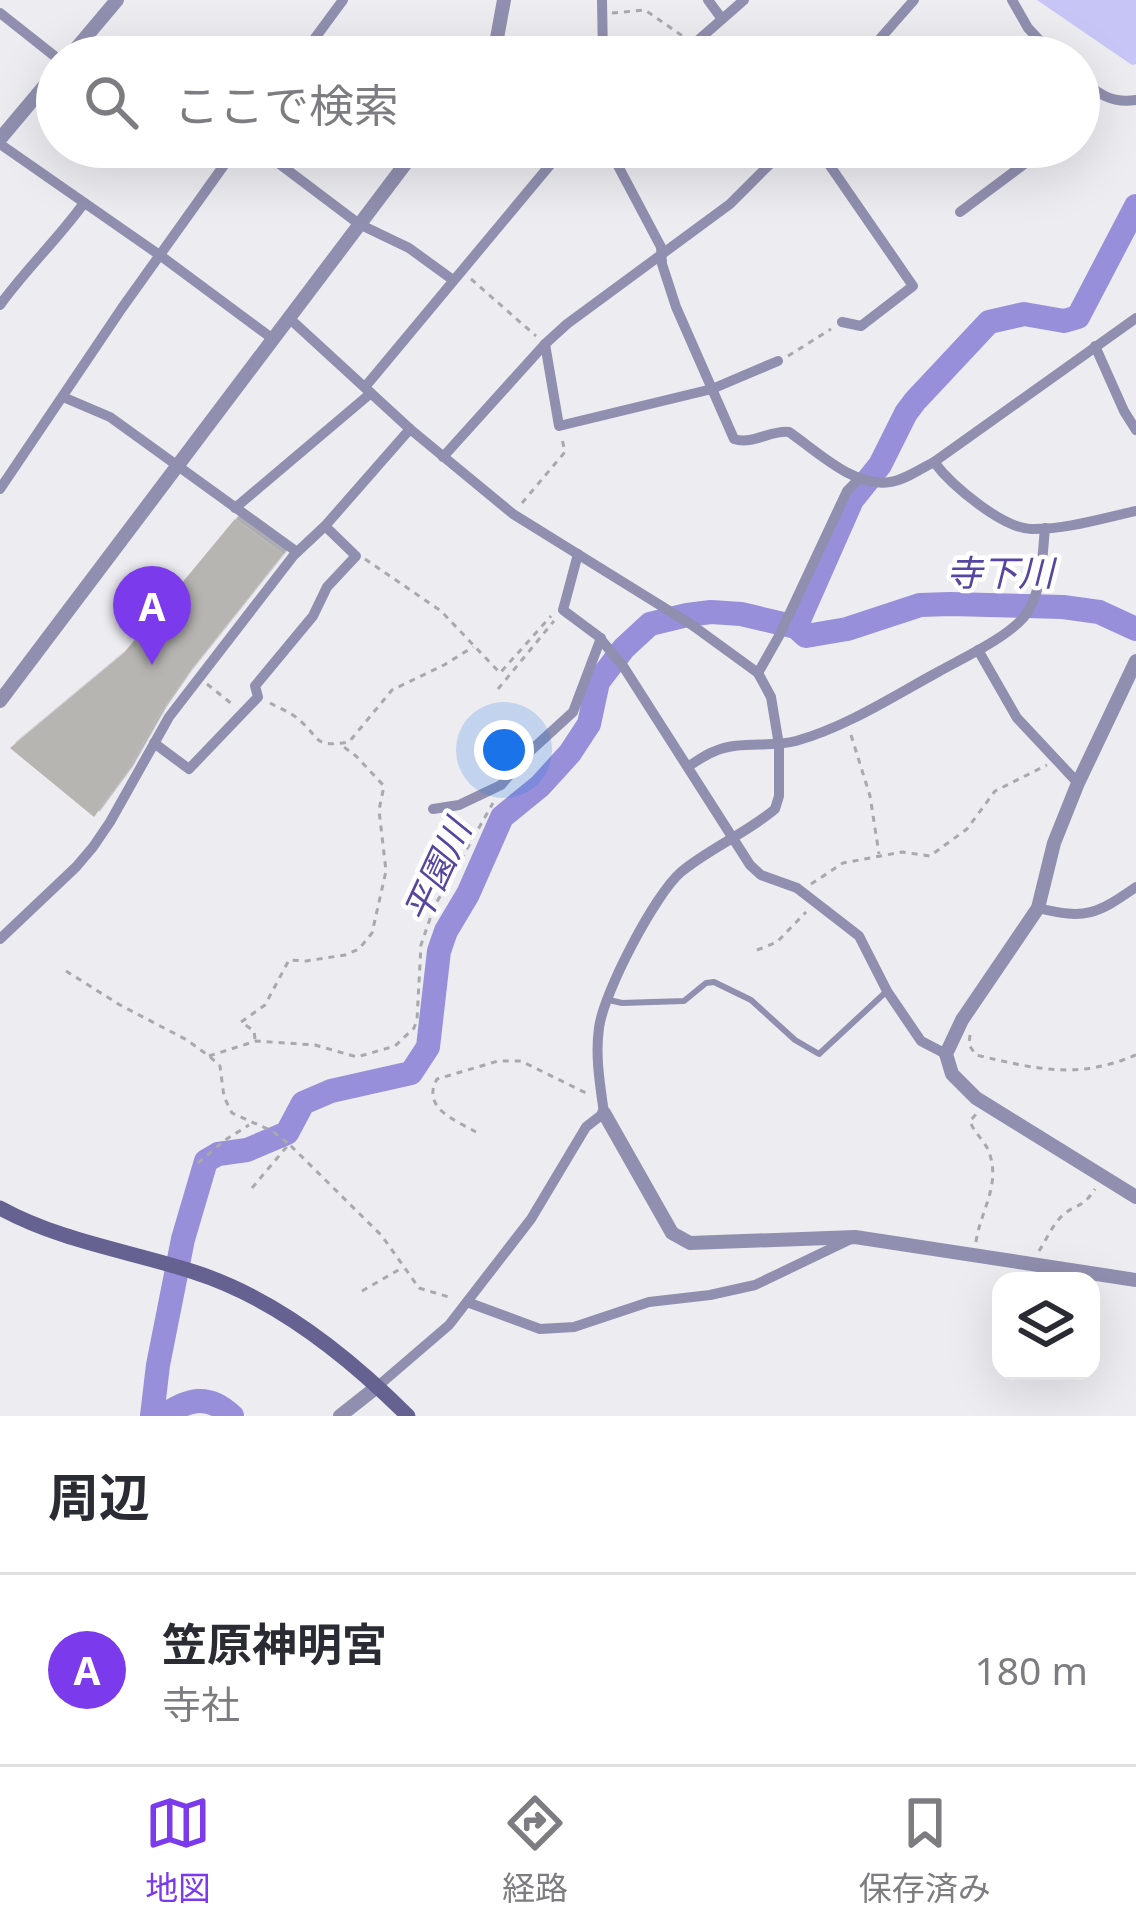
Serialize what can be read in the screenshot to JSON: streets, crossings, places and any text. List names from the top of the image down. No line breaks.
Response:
{"water":["寺下川","平園川"],"page":{"search":"ここで検索","pins":"A","heading":"周辺","list":[{"mark":"A","name":"笠原神明宮","note":"寺社","value":"180 m"}],"nav":["地図","経路","保存済み"]}}
